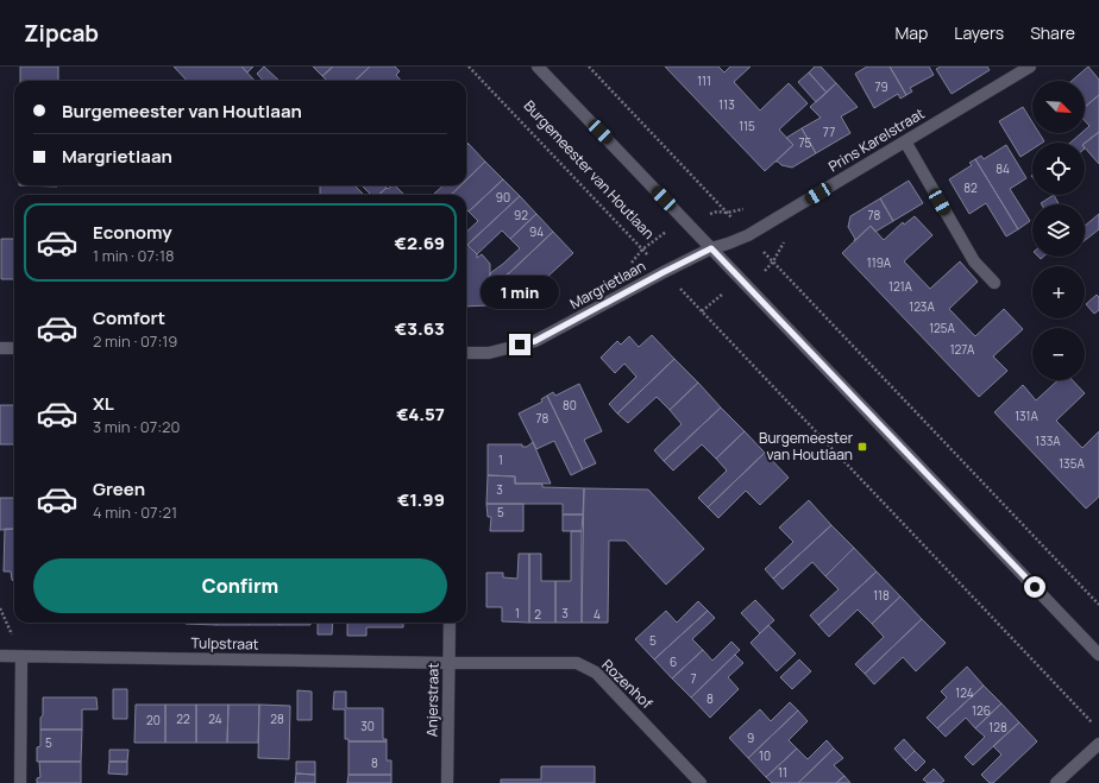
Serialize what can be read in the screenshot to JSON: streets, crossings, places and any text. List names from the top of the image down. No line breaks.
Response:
{"streets":{"street":["Prins Karelstraat","Margrietlaan","Tulpstraat","Rozenhof","Anjerstraat"],"path":["Burgemeester van Houtlaan"]},"crossings":[["Prins Karelstraat","Margrietlaan"],["Burgemeester van Houtlaan","Margrietlaan"],["Tulpstraat","Rozenhof"],["Tulpstraat","Anjerstraat"],["Rozenhof","Anjerstraat"]],"places":{"transit":["Burgemeester van Houtlaan"]},"house_numbers":["111","79","113","115","77","75","84","82","90","92","78","94","119A","121A","123A","125A","127A","80","131A","78","133A","1","135A","3","5","118","1","3","2","4","5","6","7","124","8","126","22","24","28","20","30","128","9","5","10","8","11"],"north":"bottom right","page":{"header":"Zipcab","nav":["Map","Layers","Share"],"map_buttons":["+","−"],"banner":["Burgemeester van Houtlaan","Margrietlaan"],"list":[{"name":"Economy","note":"1 min · 07:18","value":"€2.69"},{"name":"Comfort","note":"2 min · 07:19","value":"€3.63"},{"name":"XL","note":"3 min · 07:20","value":"€4.57"},{"name":"Green","note":"4 min · 07:21","value":"€1.99"}],"bubble":"1 min","buttons":"Confirm"}}
